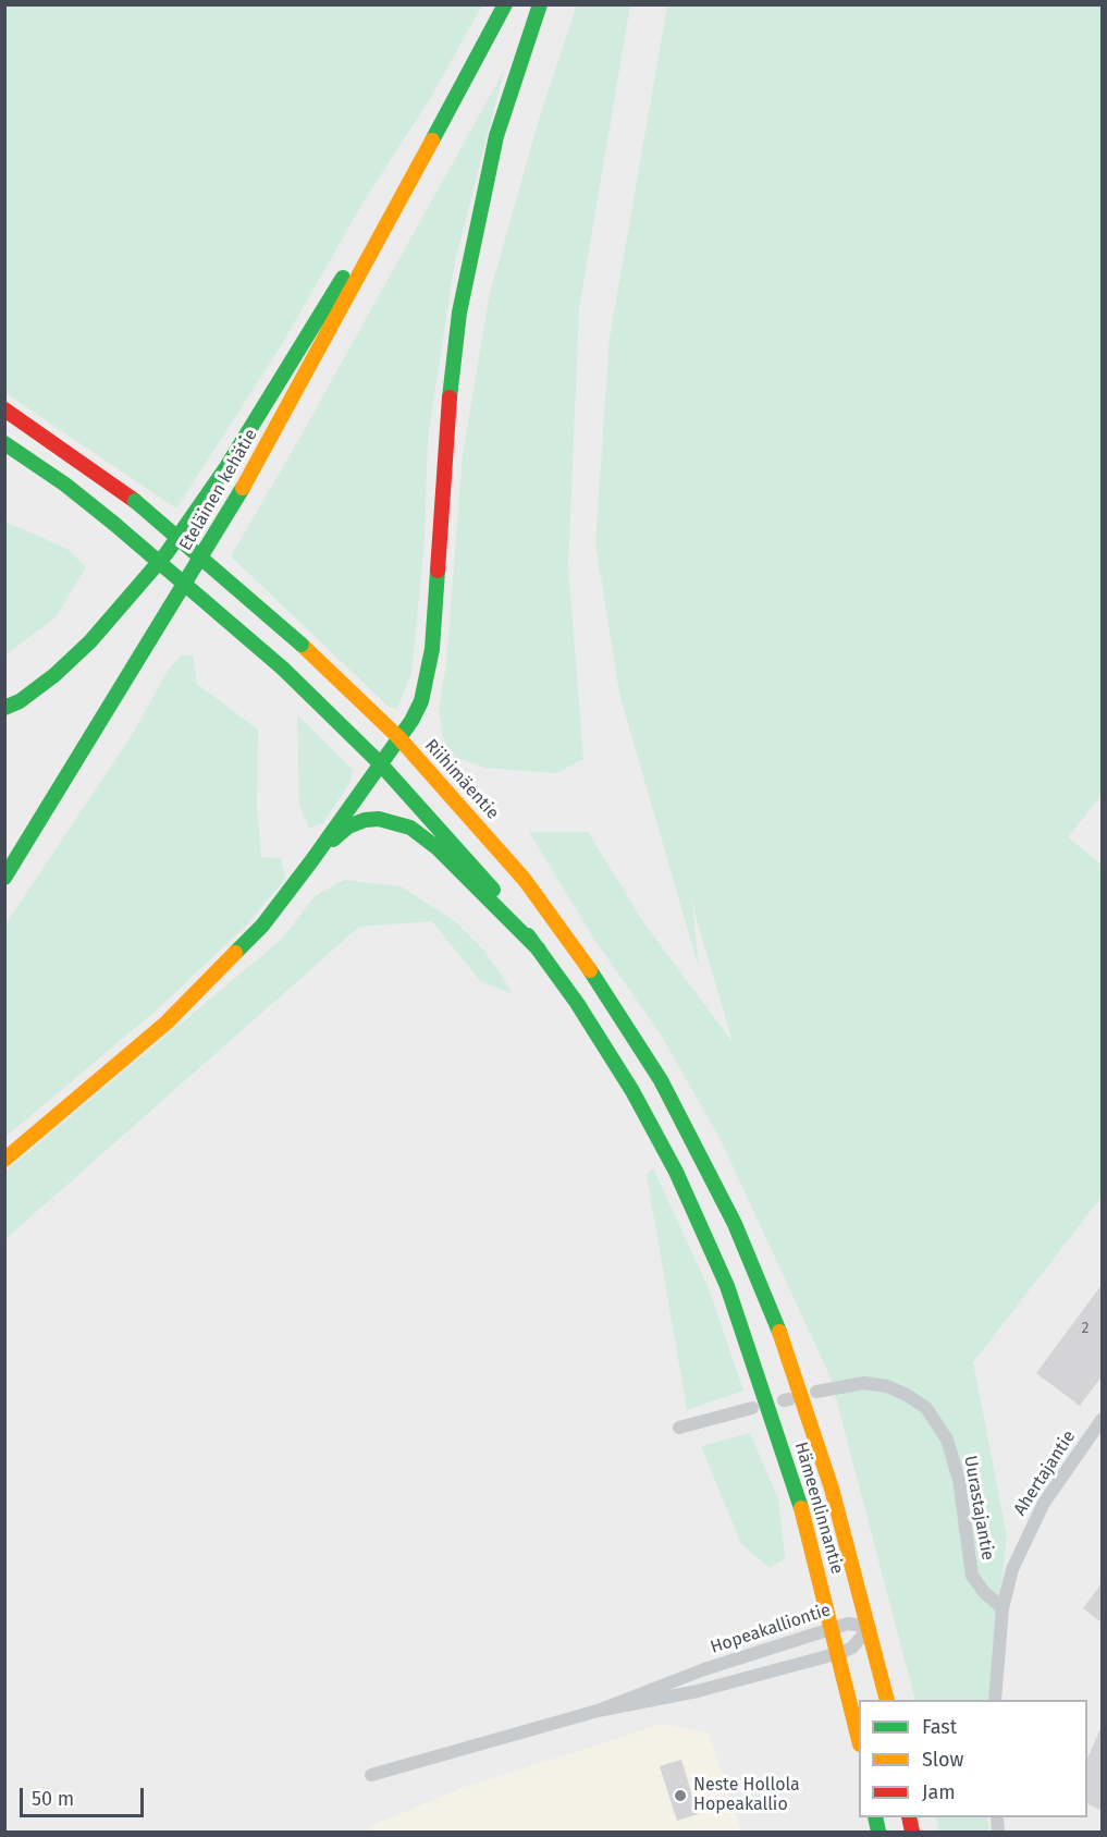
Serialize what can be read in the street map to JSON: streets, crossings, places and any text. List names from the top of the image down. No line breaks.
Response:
{"streets":{"main road":["Eteläinen kehätie","Riihimäentie","Hämeenlinnantie"],"street":["Ahertajantie","Uurastajantie","Hopeakalliontie"]},"crossings":[["Riihimäentie","Hämeenlinnantie"],["Ahertajantie","Uurastajantie"],["Hämeenlinnantie","Hopeakalliontie"]],"places":["Neste Hollola Hopeakallio"],"house_numbers":["2"],"legend":["Fast","Slow","Jam"],"scale_bar":"50 m"}
